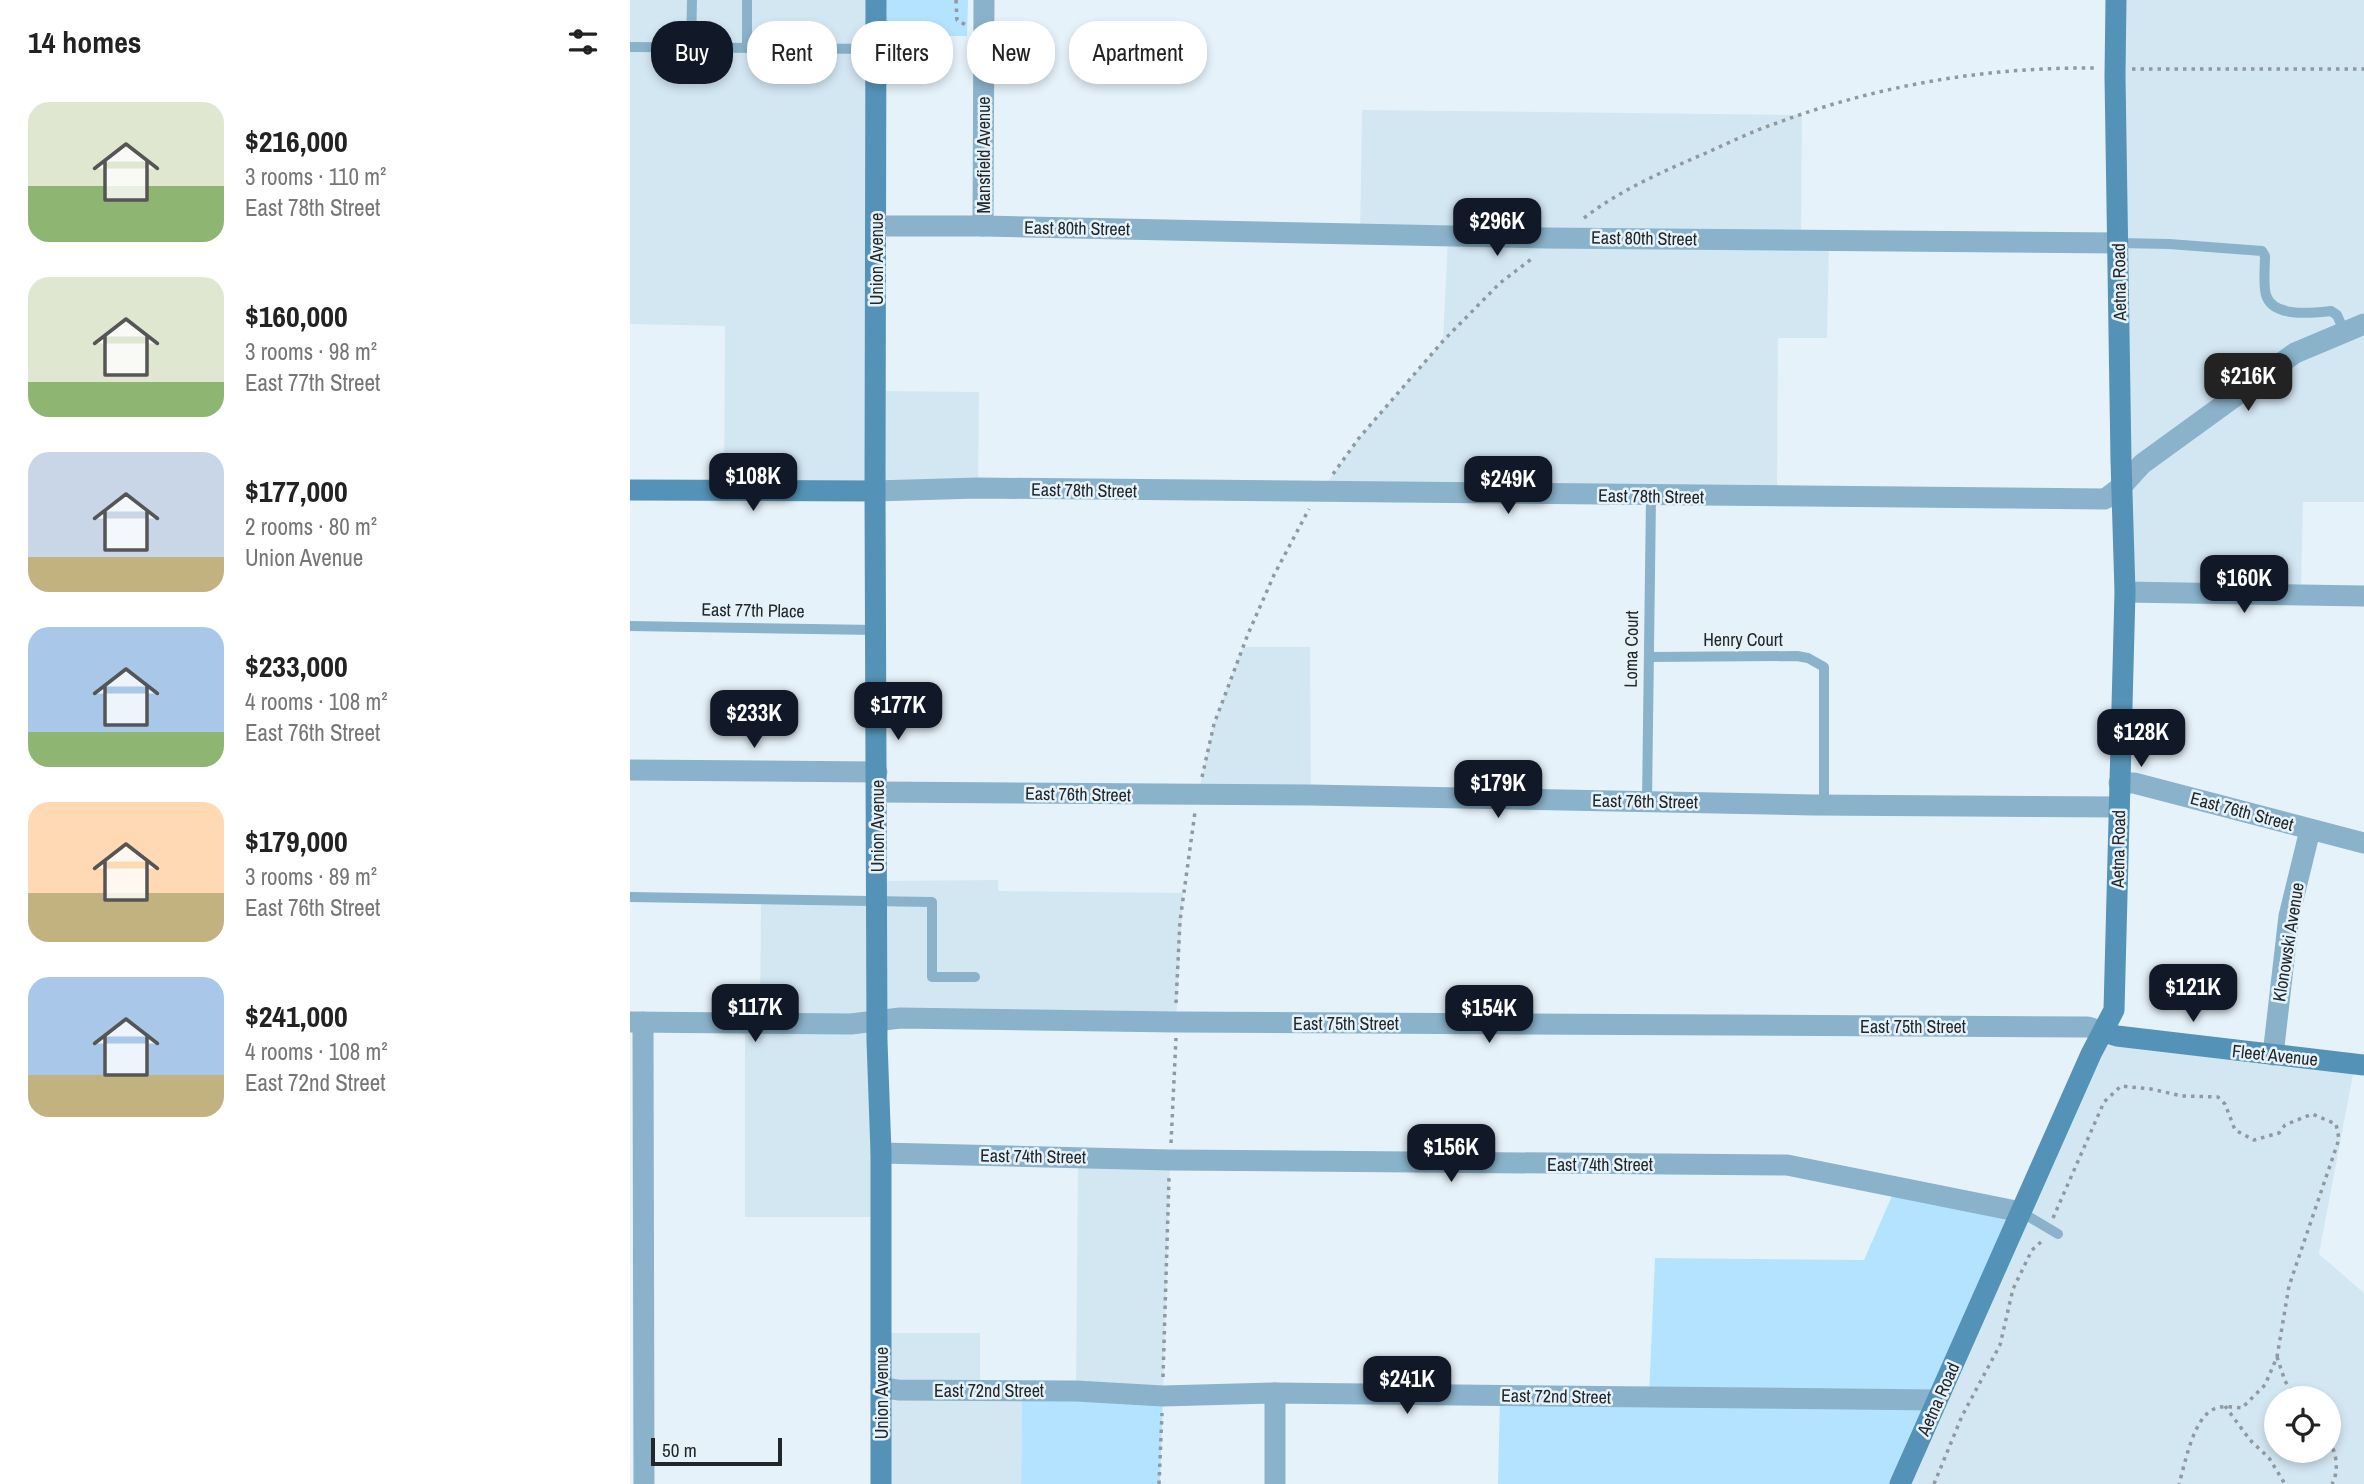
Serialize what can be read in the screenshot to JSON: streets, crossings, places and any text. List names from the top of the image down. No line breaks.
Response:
{"streets":{"street":["Mansfield Avenue","East 80th Street","Union Avenue","Aetna Road","East 78th Street","East 76th Street","Klonowski Avenue","East 75th Street","Fleet Avenue","East 74th Street","East 72nd Street"],"lane":["East 77th Place","Henry Court","Loma Court"]},"crossings":[["Mansfield Avenue","East 80th Street"],["East 80th Street","Union Avenue"],["East 80th Street","Aetna Road"],["Union Avenue","East 78th Street"],["Union Avenue","East 77th Place"],["Union Avenue","East 76th Street"],["Union Avenue","East 75th Street"],["Union Avenue","East 74th Street"],["Union Avenue","East 72nd Street"],["Aetna Road","East 78th Street"],["Aetna Road","East 76th Street"],["Aetna Road","East 75th Street"],["Aetna Road","Fleet Avenue"],["Aetna Road","East 74th Street"],["Aetna Road","East 72nd Street"],["East 78th Street","Loma Court"],["Henry Court","Loma Court"],["Henry Court","East 76th Street"],["Loma Court","East 76th Street"],["East 76th Street","Klonowski Avenue"],["Klonowski Avenue","Fleet Avenue"],["East 75th Street","Fleet Avenue"]],"scale_bar":"50 m","page":{"heading":"14 homes","chip":["Buy","Rent","Filters","New","Apartment"],"list":[{"name":"$216,000","note":"3 rooms · 110 m² · East 78th Street"},{"name":"$160,000","note":"3 rooms · 98 m² · East 77th Street"},{"name":"$177,000","note":"2 rooms · 80 m² · Union Avenue"},{"name":"$233,000","note":"4 rooms · 108 m² · East 76th Street"},{"name":"$179,000","note":"3 rooms · 89 m² · East 76th Street"},{"name":"$241,000","note":"4 rooms · 108 m² · East 72nd Street"}],"price":["$296K","$216K","$108K","$249K","$160K","$177K","$233K","$128K","$179K","$121K","$117K","$154K","$156K","$241K"],"scale":"50 m"}}
